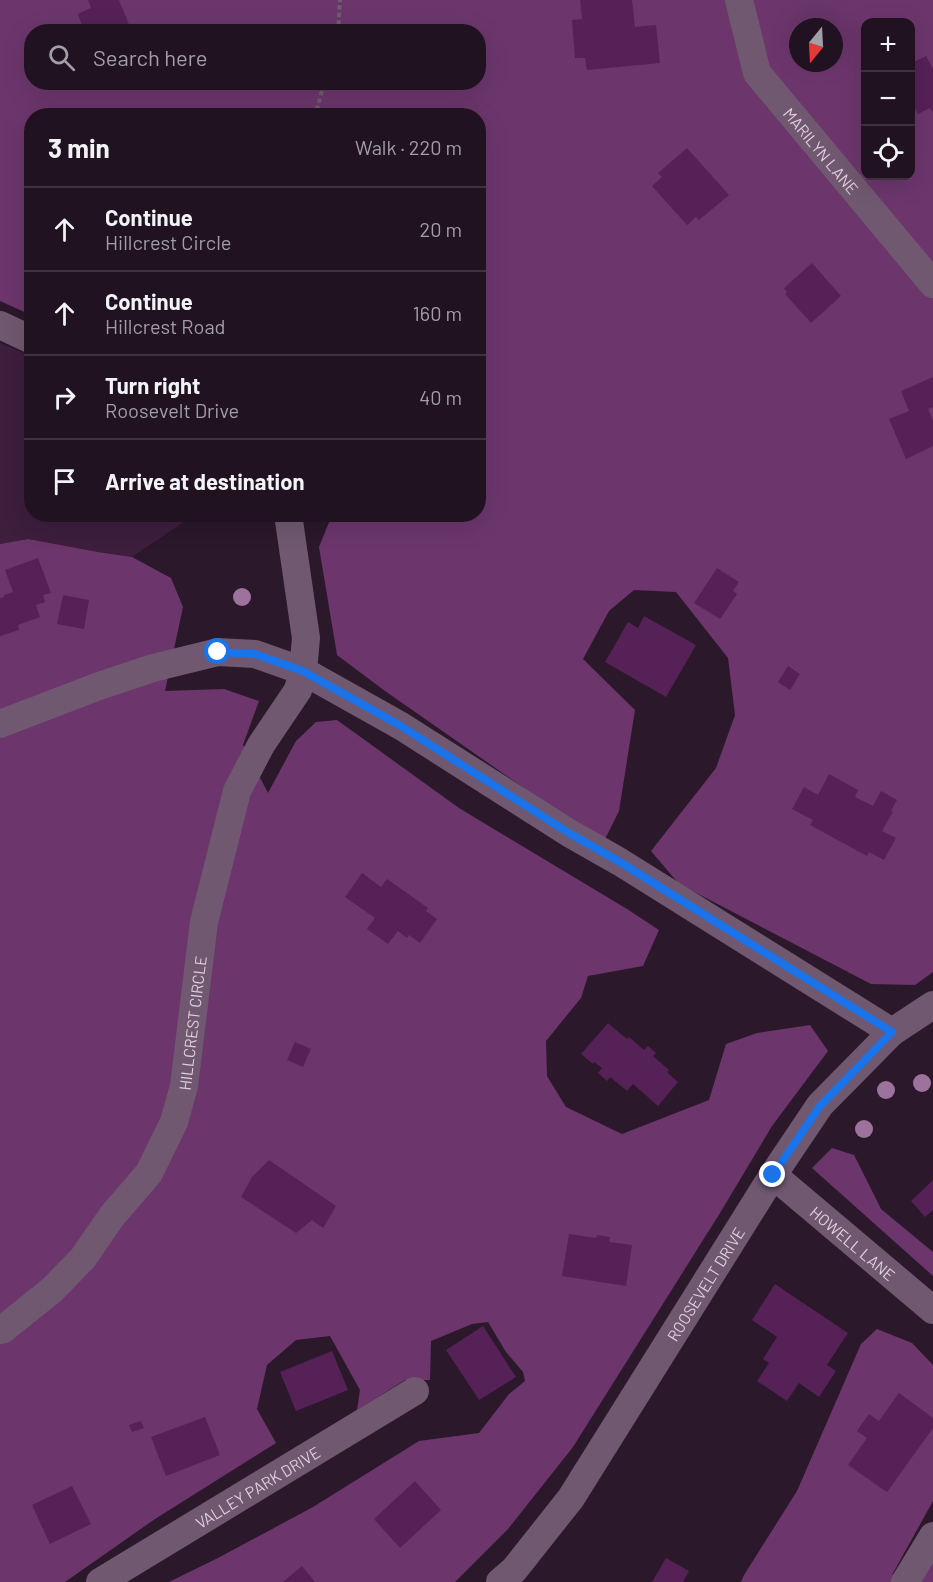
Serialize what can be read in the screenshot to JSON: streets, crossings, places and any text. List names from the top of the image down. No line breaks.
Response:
{"streets":{"street":["MARILYN LANE","HILLCREST CIRCLE","HOWELL LANE","ROOSEVELT DRIVE","VALLEY PARK DRIVE"]},"crossings":[["HOWELL LANE","ROOSEVELT DRIVE"]],"north":"bottom","page":{"map_buttons":["+","−"],"search":"Search here","heading":["3 min","Walk · 220 m"],"list":[["Continue","Hillcrest Circle","20 m"],["Continue","Hillcrest Road","160 m"],["Turn right","Roosevelt Drive","40 m"],"Arrive at destination"]}}
